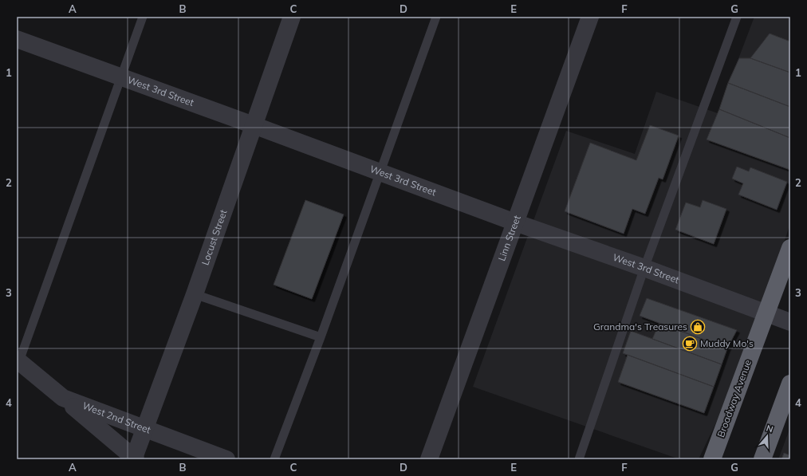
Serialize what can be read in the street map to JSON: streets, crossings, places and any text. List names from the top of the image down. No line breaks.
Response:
{"streets":{"highway":["Broadway Avenue"],"street":["West 3rd Street","Locust Street","Linn Street","West 2nd Street"]},"crossings":[["West 3rd Street","Locust Street"],["West 3rd Street","Linn Street"],["West 3rd Street","Broadway Avenue"],["Locust Street","West 2nd Street"]],"places":{"shop":["Grandma's Treasures"],"cafe":["Muddy Mo's"]},"north":"top","grid":{"columns":["A","B","C","D","E","F","G"],"rows":["1","2","3","4"]}}
